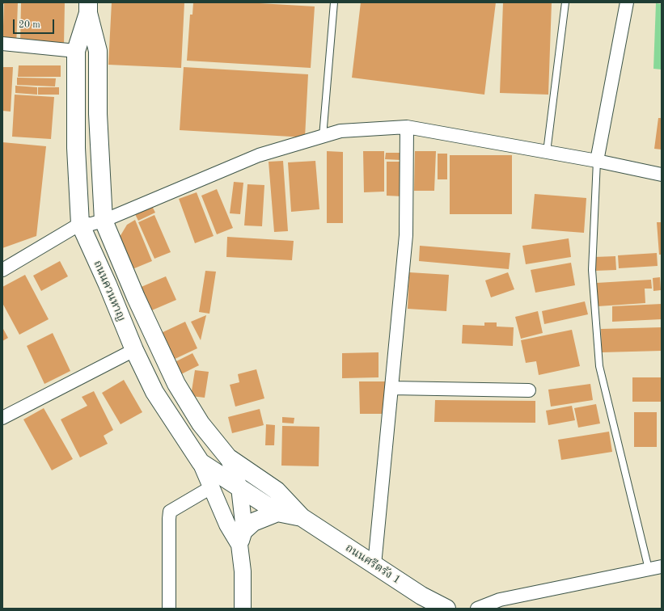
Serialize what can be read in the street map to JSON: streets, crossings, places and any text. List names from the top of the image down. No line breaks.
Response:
{"streets":{"main road":["ถนนควนหาญ","ถนนศรีตรัง 1"]},"crossings":[["ถนนควนหาญ","ถนนศรีตรัง 1"]],"scale_bar":"20 m"}
